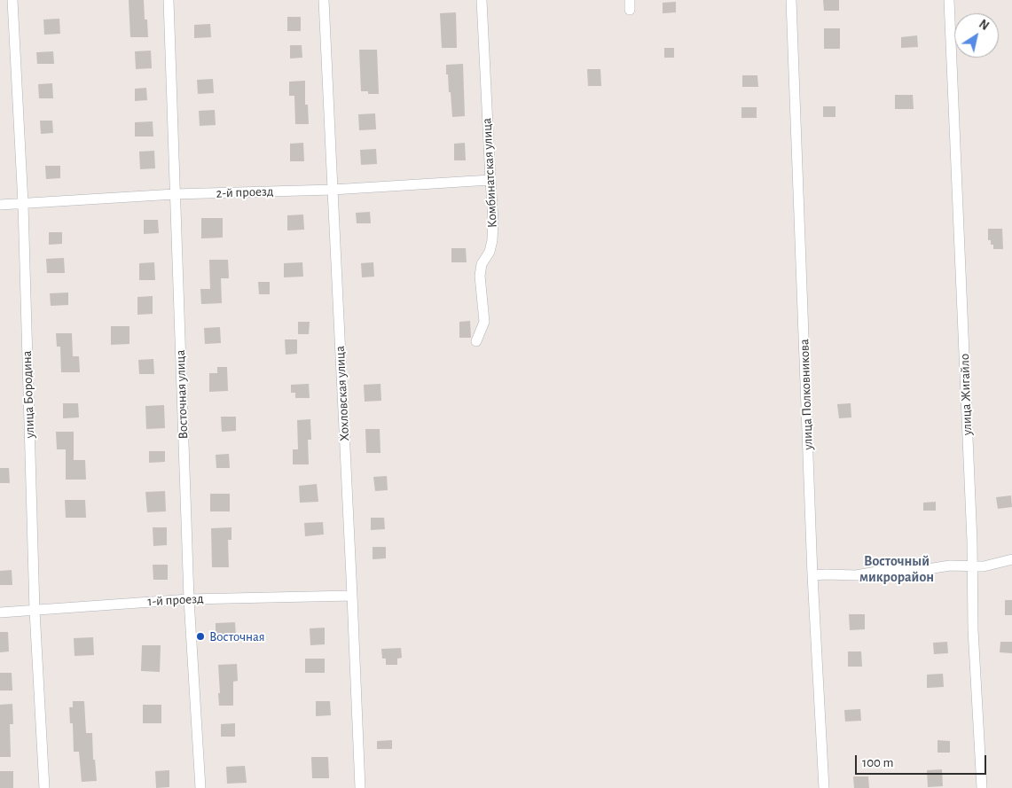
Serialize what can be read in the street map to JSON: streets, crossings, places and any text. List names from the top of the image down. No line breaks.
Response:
{"streets":{"street":["Комбинатская улица","2-й проезд","Хохловская улица","улица Бородина","Восточная улица","улица Полковникова","улица Жигайло","1-й проезд"]},"crossings":[["Комбинатская улица","2-й проезд"],["2-й проезд","Хохловская улица"],["2-й проезд","улица Бородина"],["2-й проезд","Восточная улица"],["Хохловская улица","1-й проезд"],["улица Бородина","1-й проезд"],["Восточная улица","1-й проезд"]],"districts":["Восточный микрорайон"],"places":["Восточная"],"scale_bar":"100 m","north":"top right"}
